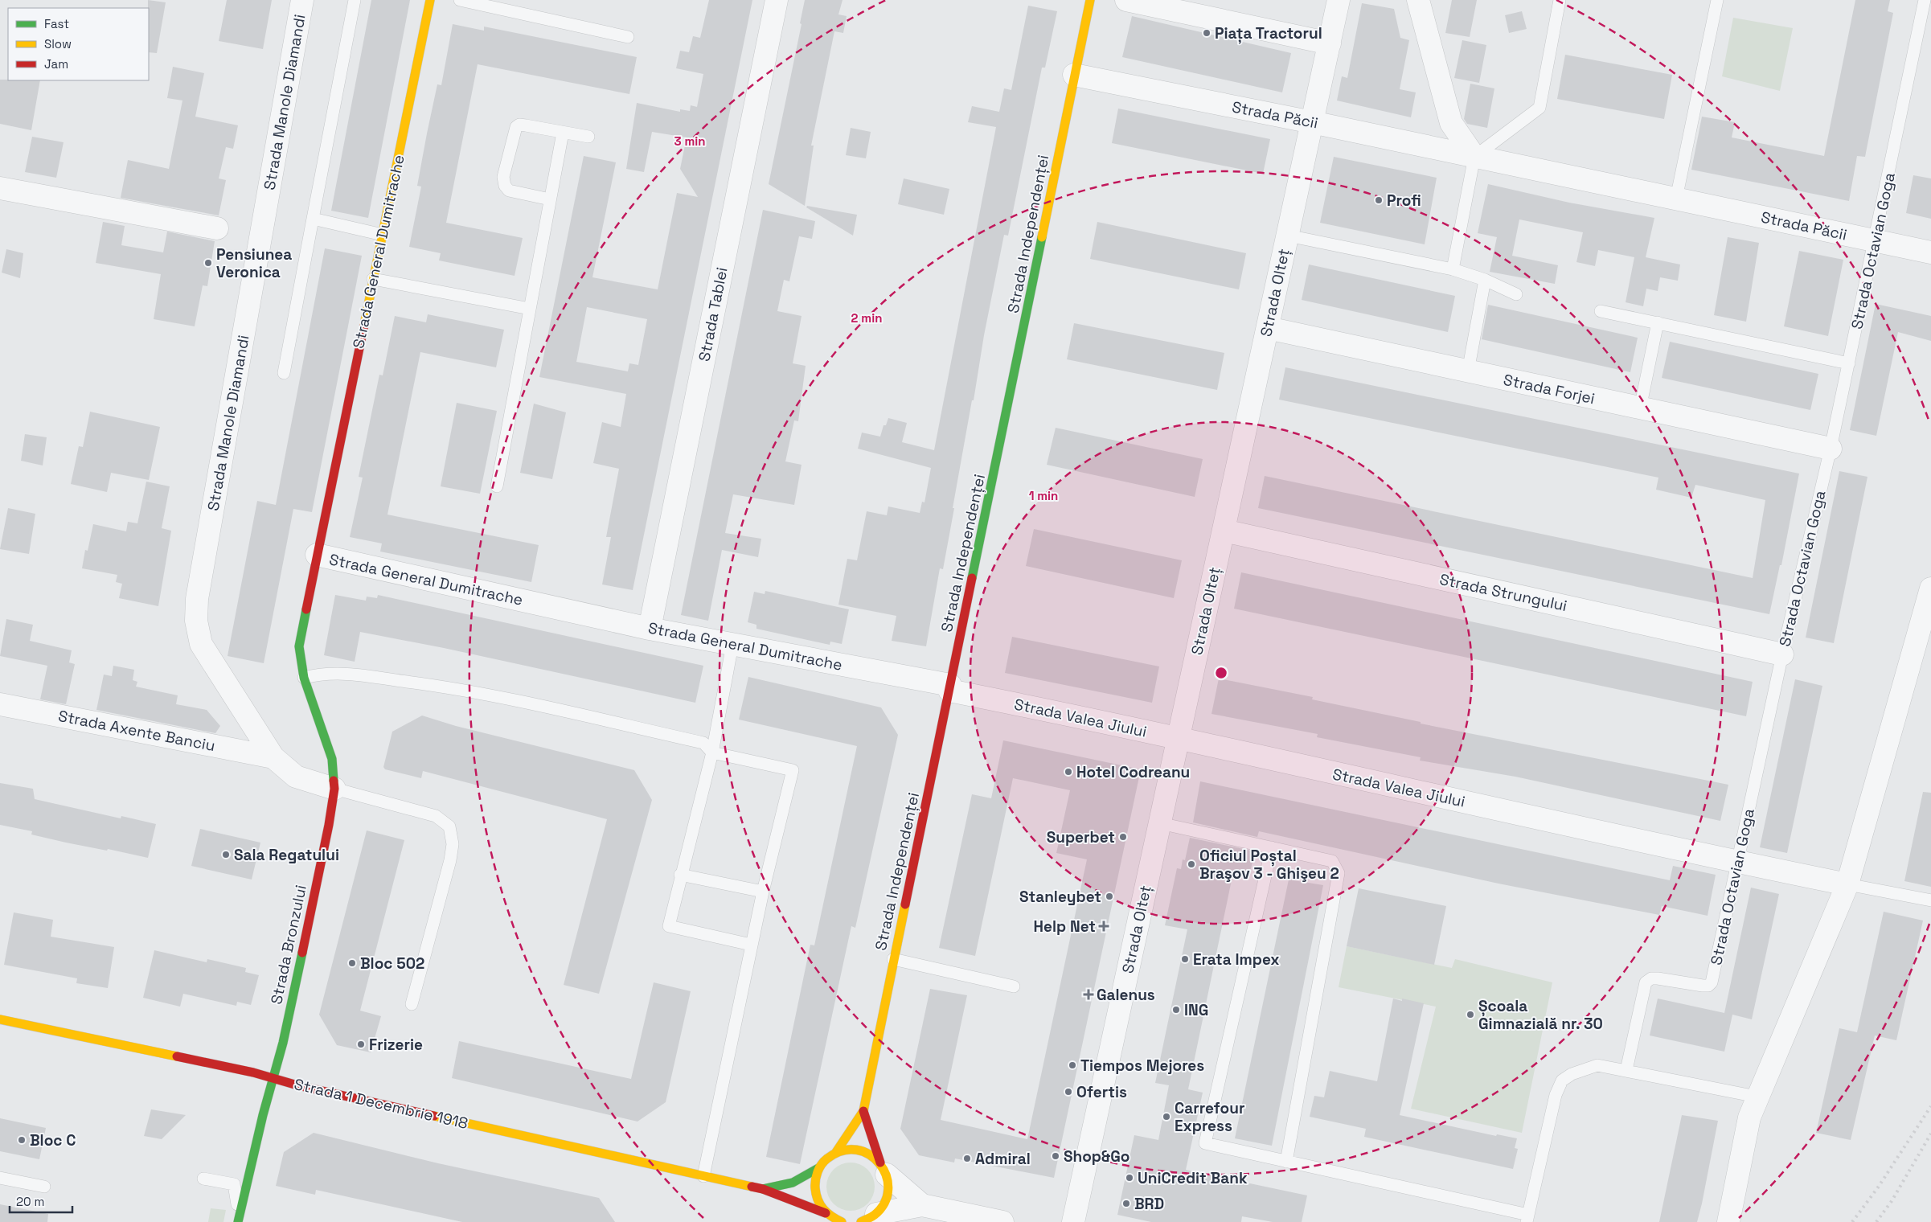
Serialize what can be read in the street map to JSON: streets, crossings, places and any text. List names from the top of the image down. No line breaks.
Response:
{"streets":{"street":["Strada Manole Diamandi","Strada Păcii","Strada Independenței","Strada General Dumitrache","Strada Olteț","Strada Tablei","Strada Forjei","Strada Strungului","Strada Valea Jiului","Strada Axente Banciu","Strada Bronzului","Strada 1 Decembrie 1918"],"lane":["Strada Octavian Goga"]},"crossings":[["Strada Manole Diamandi","Strada Axente Banciu"],["Strada Manole Diamandi","Strada Bronzului"],["Strada Păcii","Strada Independenței"],["Strada Păcii","Strada Octavian Goga"],["Strada Păcii","Strada Olteț"],["Strada Independenței","Strada General Dumitrache"],["Strada Independenței","Strada Valea Jiului"],["Strada Independenței","Strada 1 Decembrie 1918"],["Strada Octavian Goga","Strada Forjei"],["Strada Octavian Goga","Strada Strungului"],["Strada Octavian Goga","Strada Valea Jiului"],["Strada General Dumitrache","Strada Tablei"],["Strada General Dumitrache","Strada Valea Jiului"],["Strada General Dumitrache","Strada Bronzului"],["Strada Olteț","Strada Forjei"],["Strada Olteț","Strada Strungului"],["Strada Olteț","Strada Valea Jiului"],["Strada Bronzului","Strada 1 Decembrie 1918"]],"places":{"other":["Piața Tractorul","Profi","Pensiunea Veronica","Hotel Codreanu","Superbet","Sala Regatului","Oficiul Poștal Braşov 3 - Ghişeu 2","Stanleybet","Erata Impex","Bloc 502","ING","Școala Gimnazială nr. 30","Frizerie","Tiempos Mejores","Ofertis","Carrefour Express","Bloc C","Shop&Go","Admiral","UniCredit Bank","BRD"],"health":["Help Net","Galenus"]},"legend":["Fast","Slow","Jam"],"scale_bar":"20 m","rings":["3 min","2 min","1 min"]}
